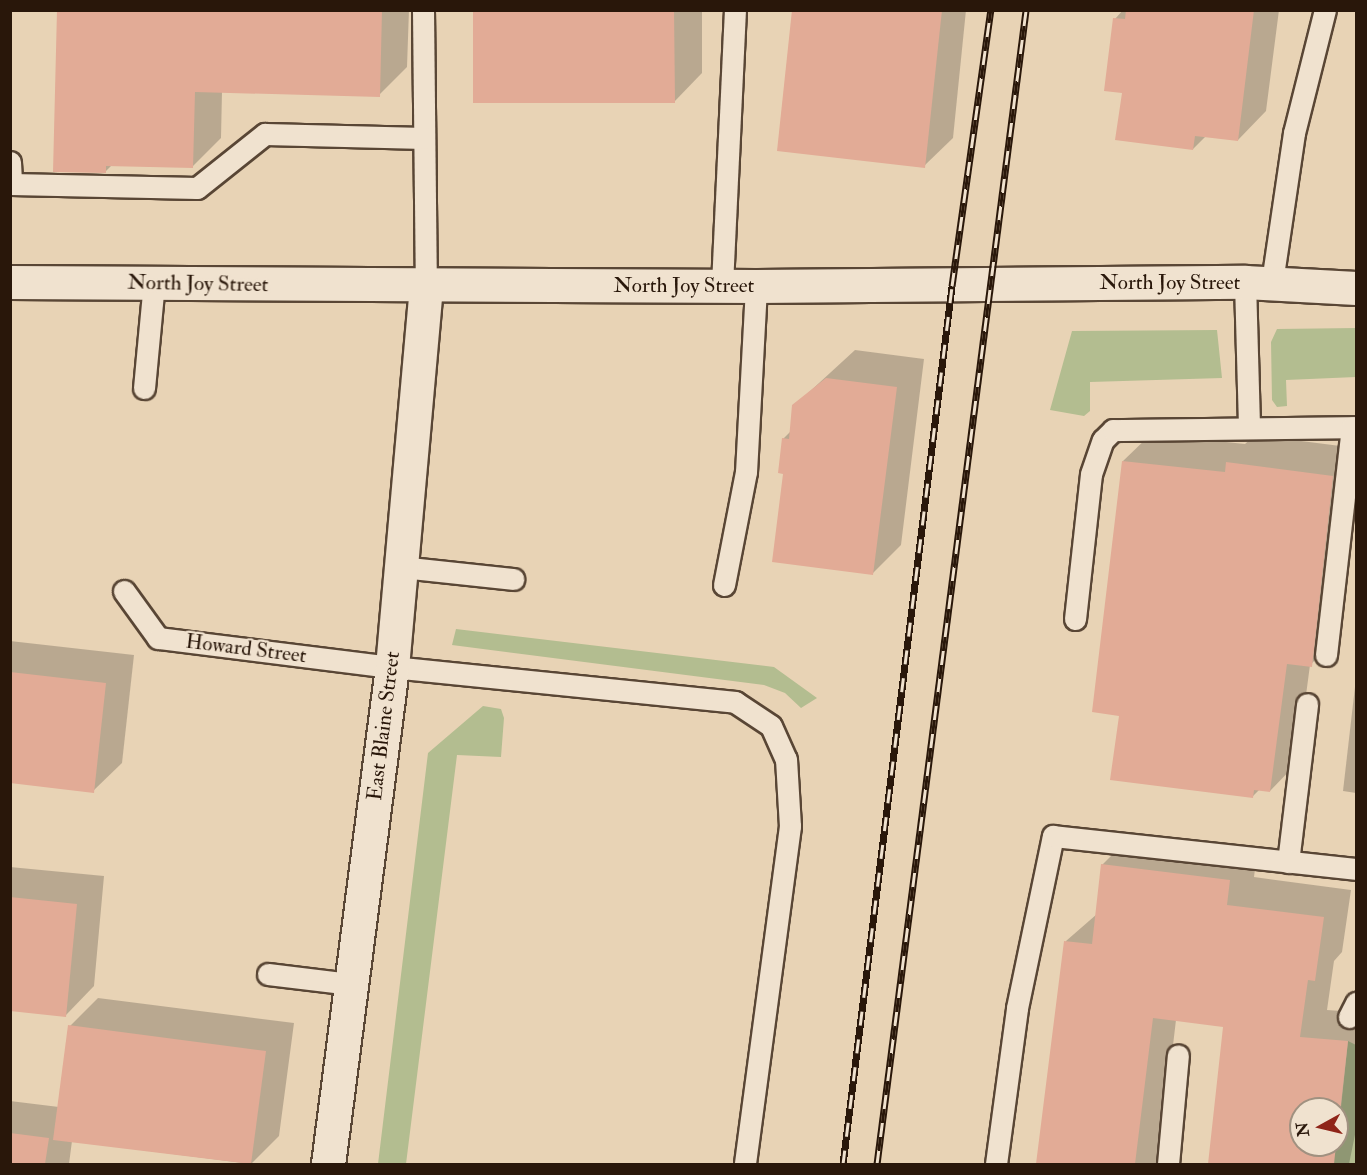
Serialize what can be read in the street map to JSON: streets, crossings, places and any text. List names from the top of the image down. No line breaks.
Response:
{"streets":{"street":["North Joy Street","East Blaine Street"],"lane":["Howard Street"]},"crossings":[["North Joy Street","East Blaine Street"],["Howard Street","East Blaine Street"]],"north":"left"}
